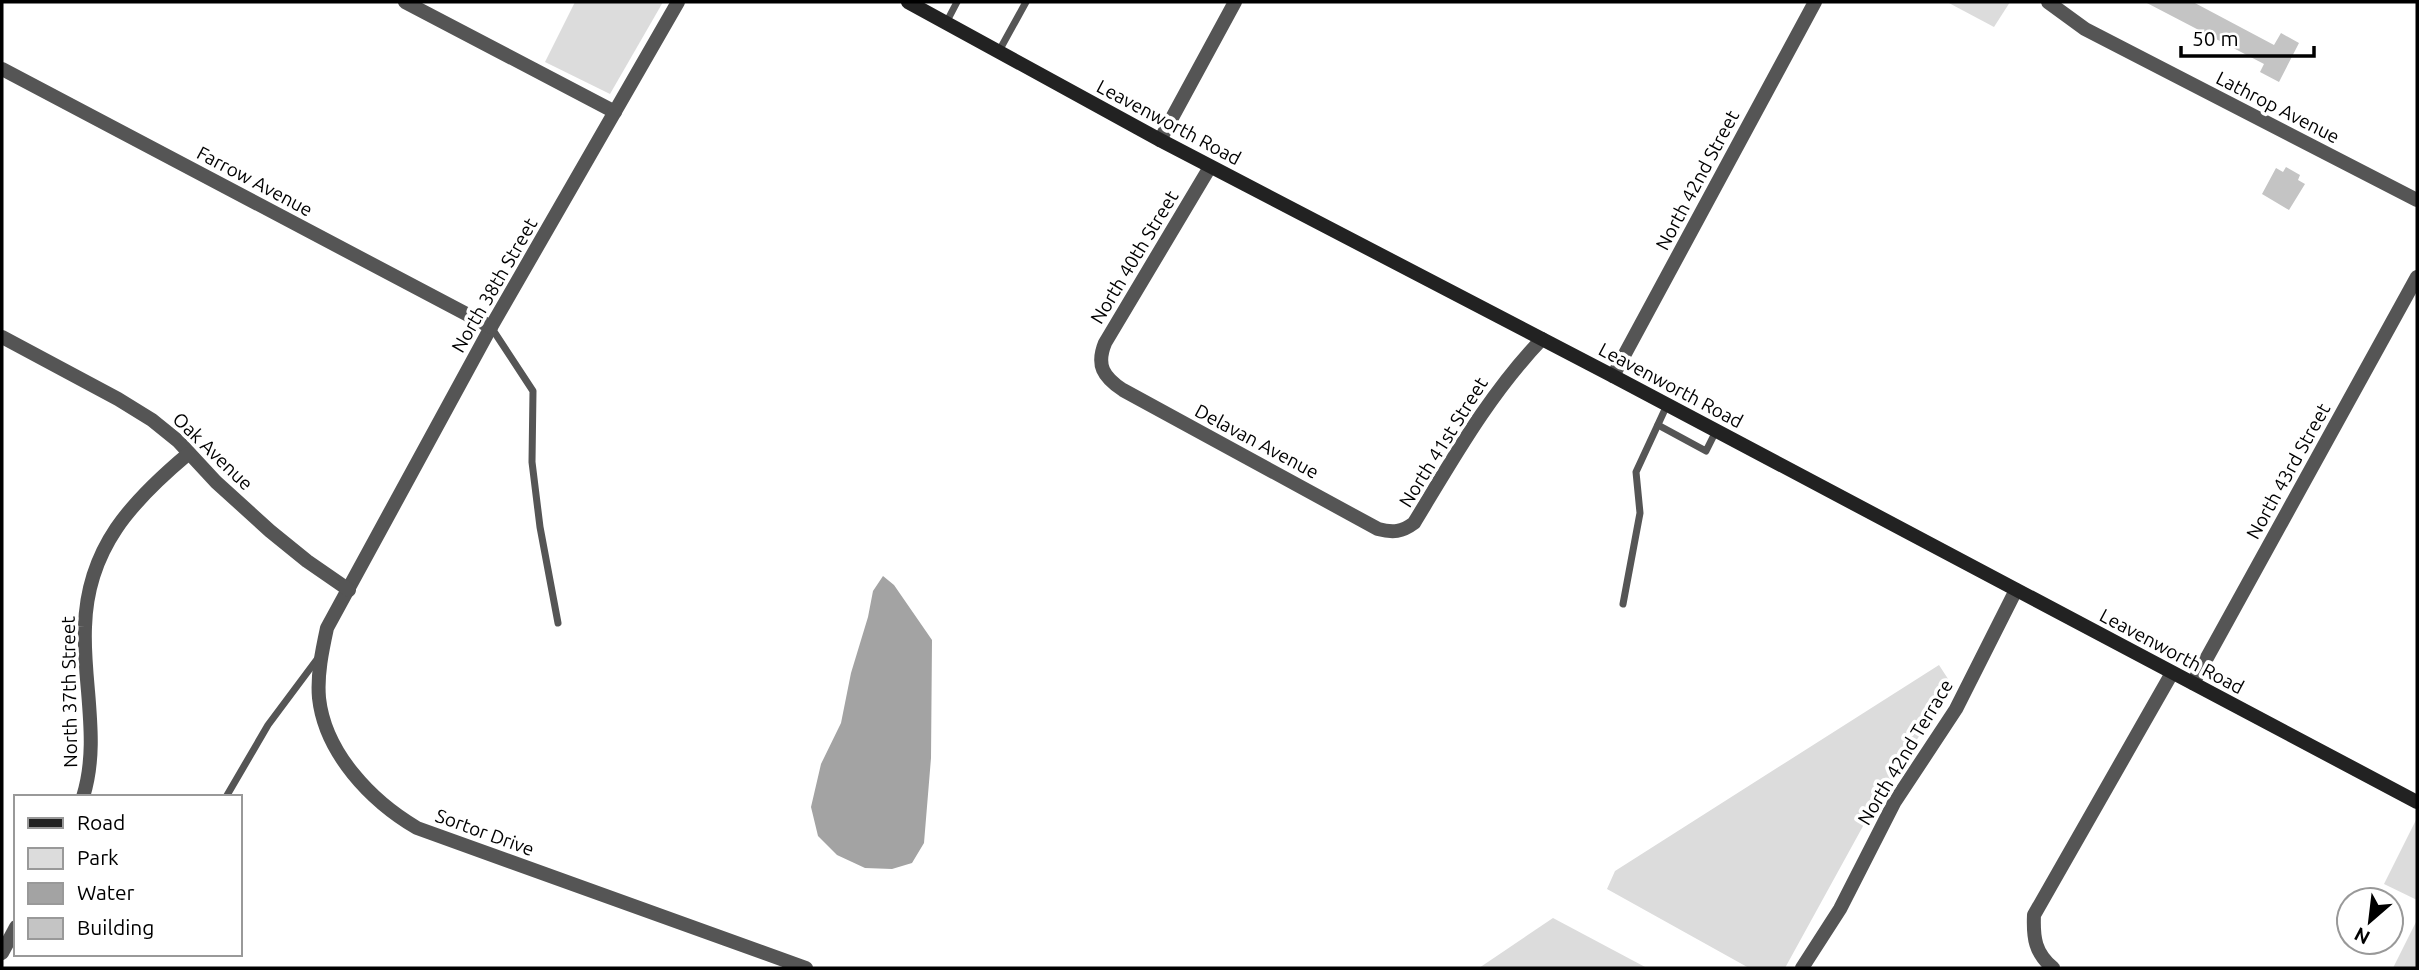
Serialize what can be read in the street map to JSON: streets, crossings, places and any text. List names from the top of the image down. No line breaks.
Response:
{"streets":{"main road":["Leavenworth Road"],"street":["Lathrop Avenue","North 42nd Street","Farrow Avenue","North 40th Street","North 38th Street","Delavan Avenue","North 41st Street","Oak Avenue","North 43rd Street","North 37th Street","North 42nd Terrace","Sortor Drive"]},"crossings":[["Leavenworth Road","North 42nd Street"],["Leavenworth Road","North 40th Street"],["Leavenworth Road","North 41st Street"],["Leavenworth Road","North 43rd Street"],["Leavenworth Road","North 42nd Terrace"],["Farrow Avenue","North 38th Street"],["North 40th Street","Delavan Avenue"],["North 38th Street","Oak Avenue"],["North 38th Street","Sortor Drive"],["Delavan Avenue","North 41st Street"],["Oak Avenue","North 37th Street"],["Oak Avenue","Sortor Drive"]],"legend":["Road","Park","Water","Building"],"scale_bar":"50 m","north":"bottom left"}
